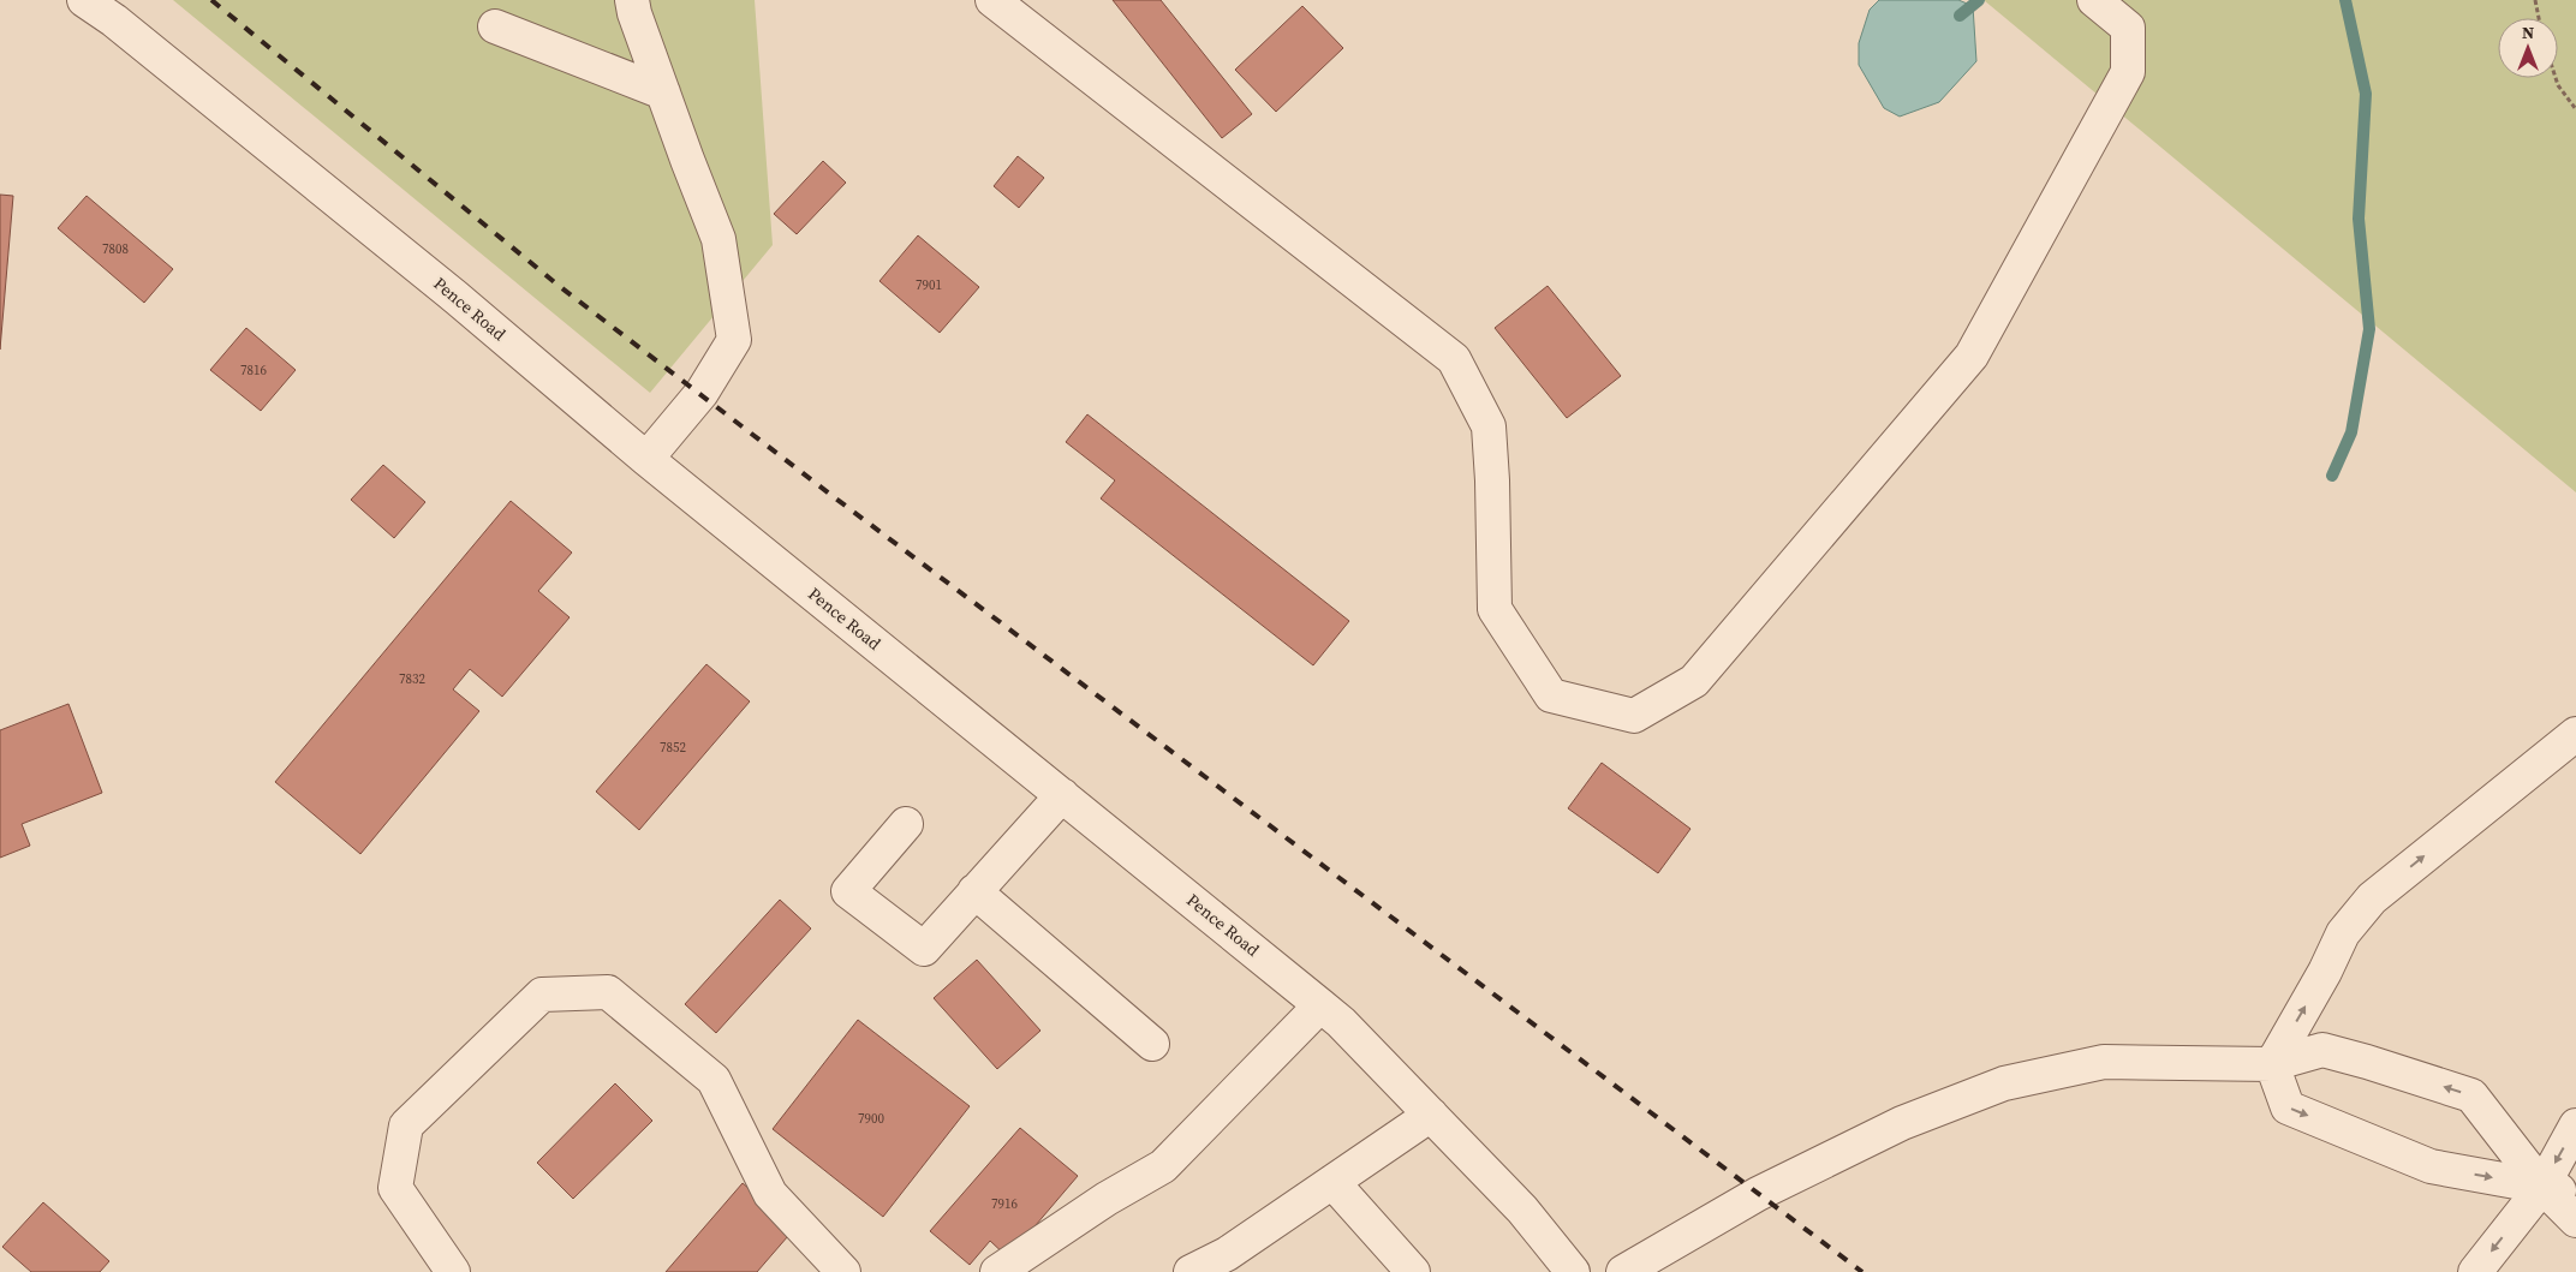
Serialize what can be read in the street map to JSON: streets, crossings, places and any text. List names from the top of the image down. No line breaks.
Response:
{"streets":{"street":["Pence Road"]},"house_numbers":["7808","7901","7816","7832","7852","7900","7916"],"north":"top"}
